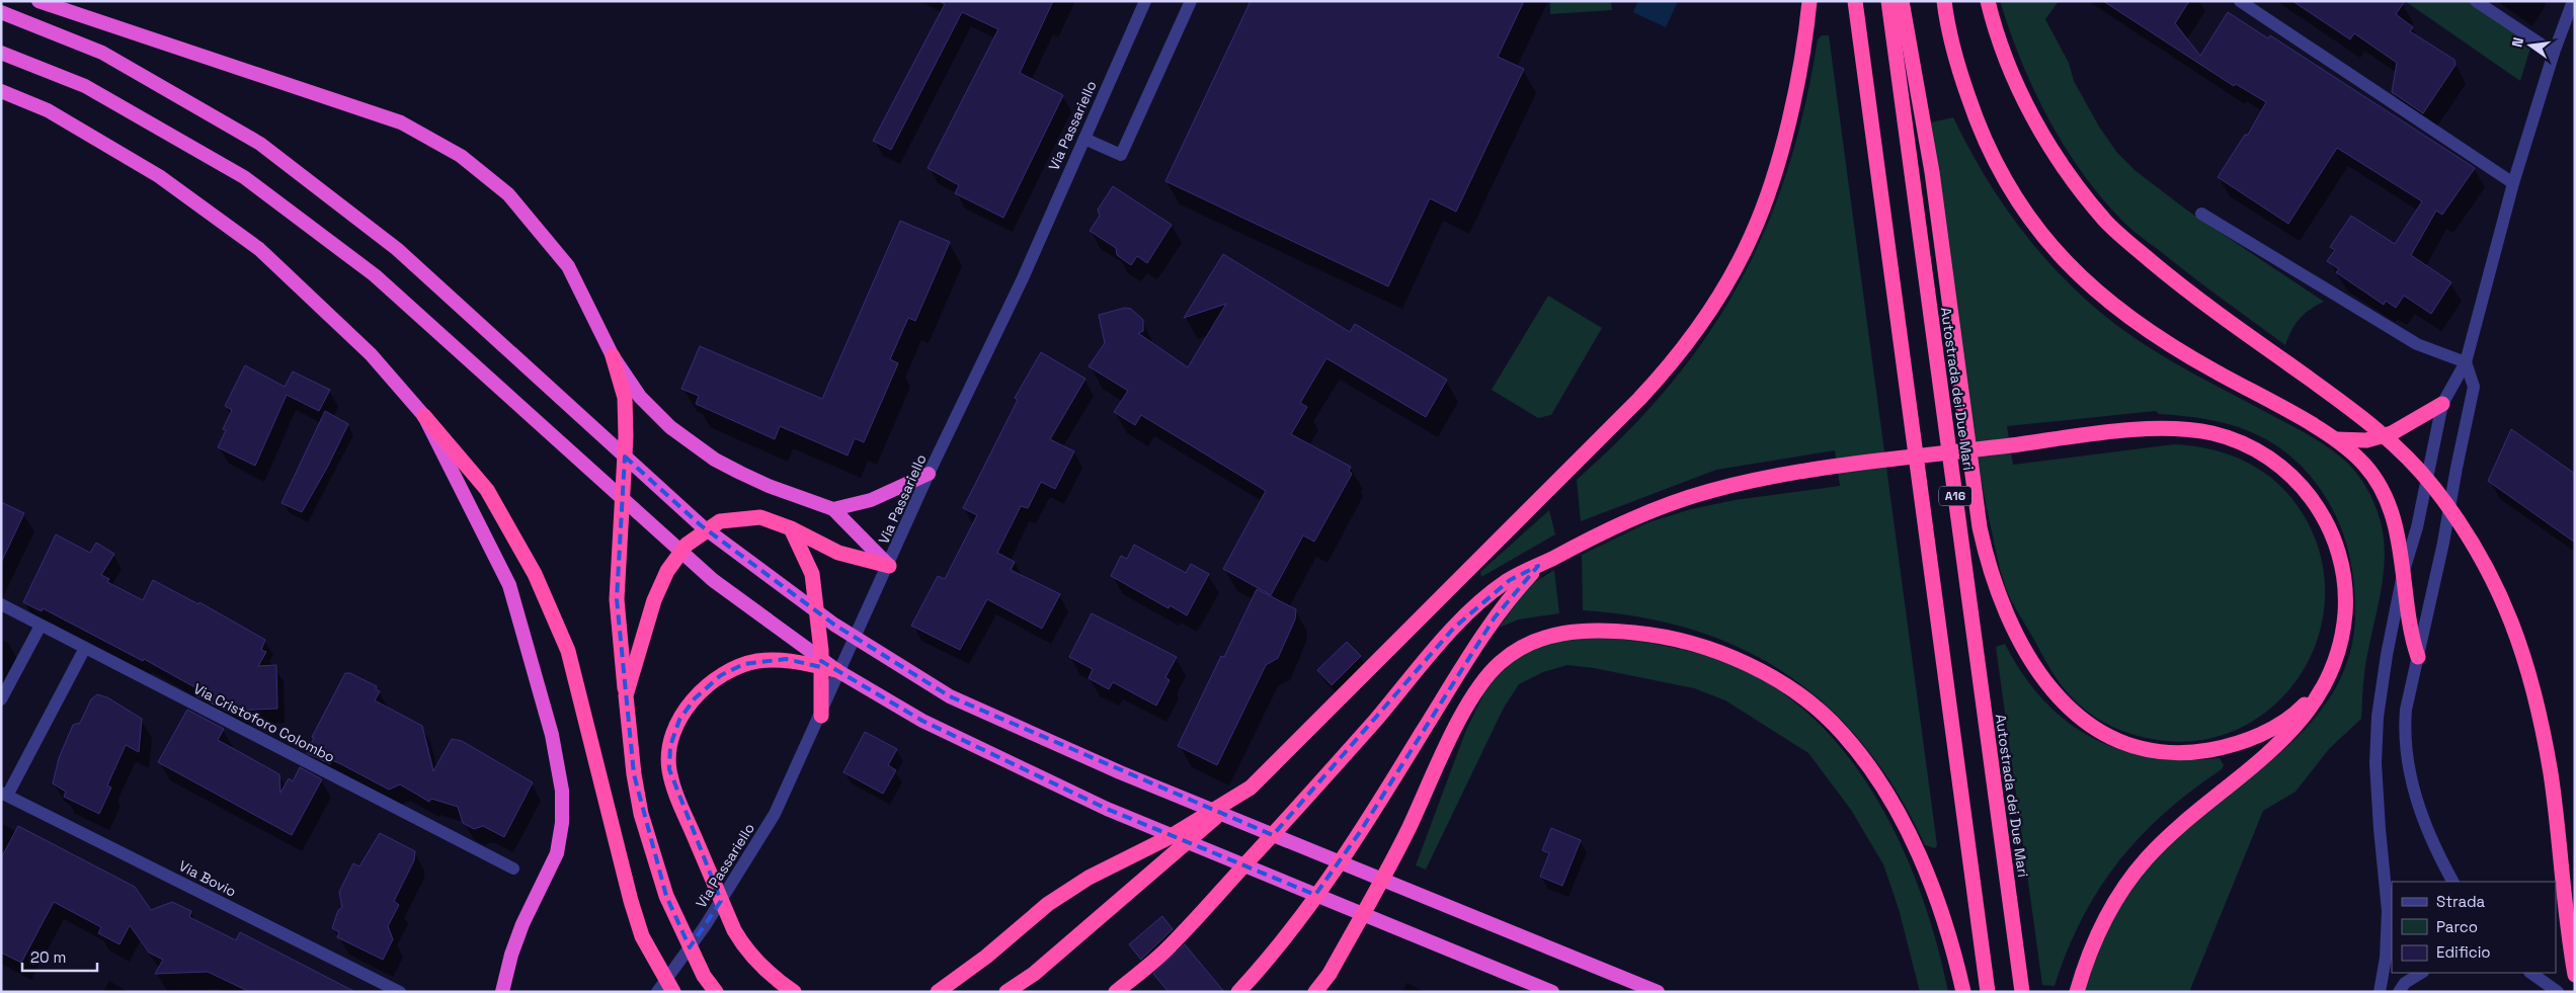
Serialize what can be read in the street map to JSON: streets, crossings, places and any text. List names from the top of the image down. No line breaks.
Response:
{"streets":{"highway":["Autostrada dei Due Mari","A16"],"street":["Via Passariello","Via Cristoforo Colombo","Via Bovio"]},"legend":["Strada","Parco","Edificio"],"scale_bar":"20 m","north":"left"}
